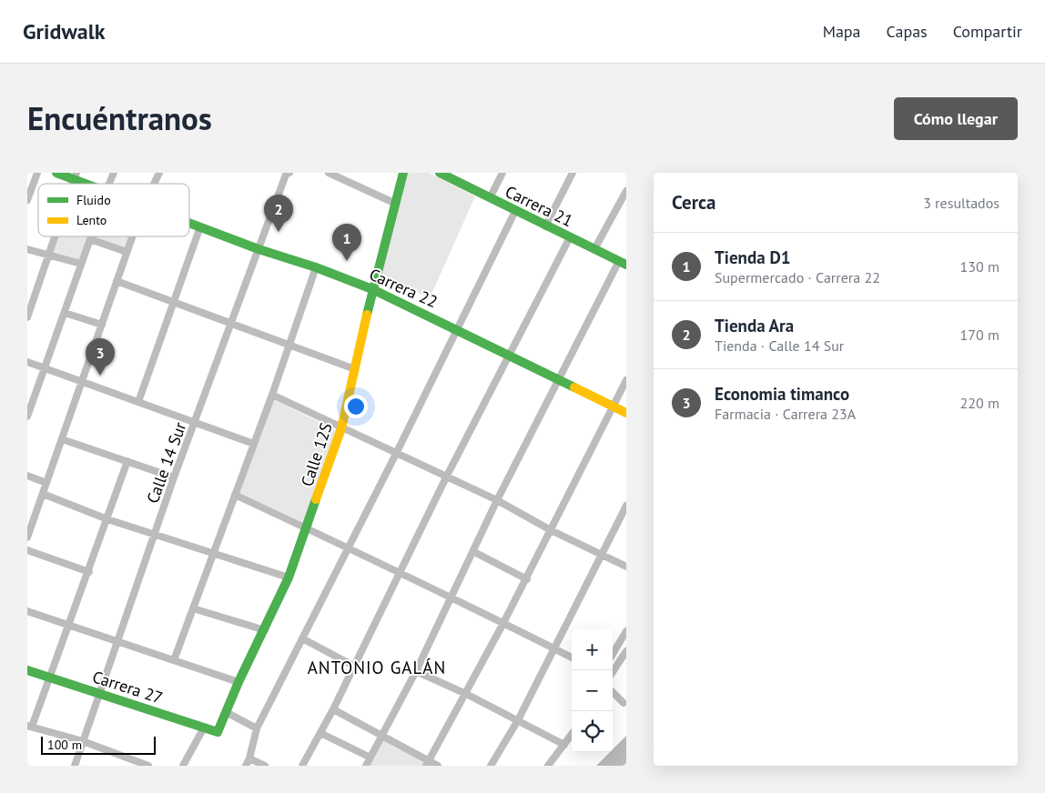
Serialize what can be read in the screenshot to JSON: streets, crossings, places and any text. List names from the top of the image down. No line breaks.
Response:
{"streets":{"street":["Carrera 21","Carrera 22","Calle 12S","Calle 14 Sur","Carrera 27"]},"crossings":[["Carrera 22","Calle 12S"],["Carrera 22","Calle 14 Sur"],["Calle 12S","Carrera 27"],["Calle 14 Sur","Carrera 27"]],"districts":["ANTONIO GALÁN"],"legend":["Fluido","Lento"],"scale_bar":"100 m","page":{"header":"Gridwalk","nav":["Mapa","Capas","Compartir"],"title":"Encuéntranos","buttons":"Cómo llegar","heading":["Cerca","3 resultados"],"pins":["2","1","3"],"list":[{"mark":"1","name":"Tienda D1","note":"Supermercado · Carrera 22","value":"130 m"},{"mark":"2","name":"Tienda Ara","note":"Tienda · Calle 14 Sur","value":"170 m"},{"mark":"3","name":"Economia timanco","note":"Farmacia · Carrera 23A","value":"220 m"}],"map_buttons":["+","−"],"scale":"100 m"}}
